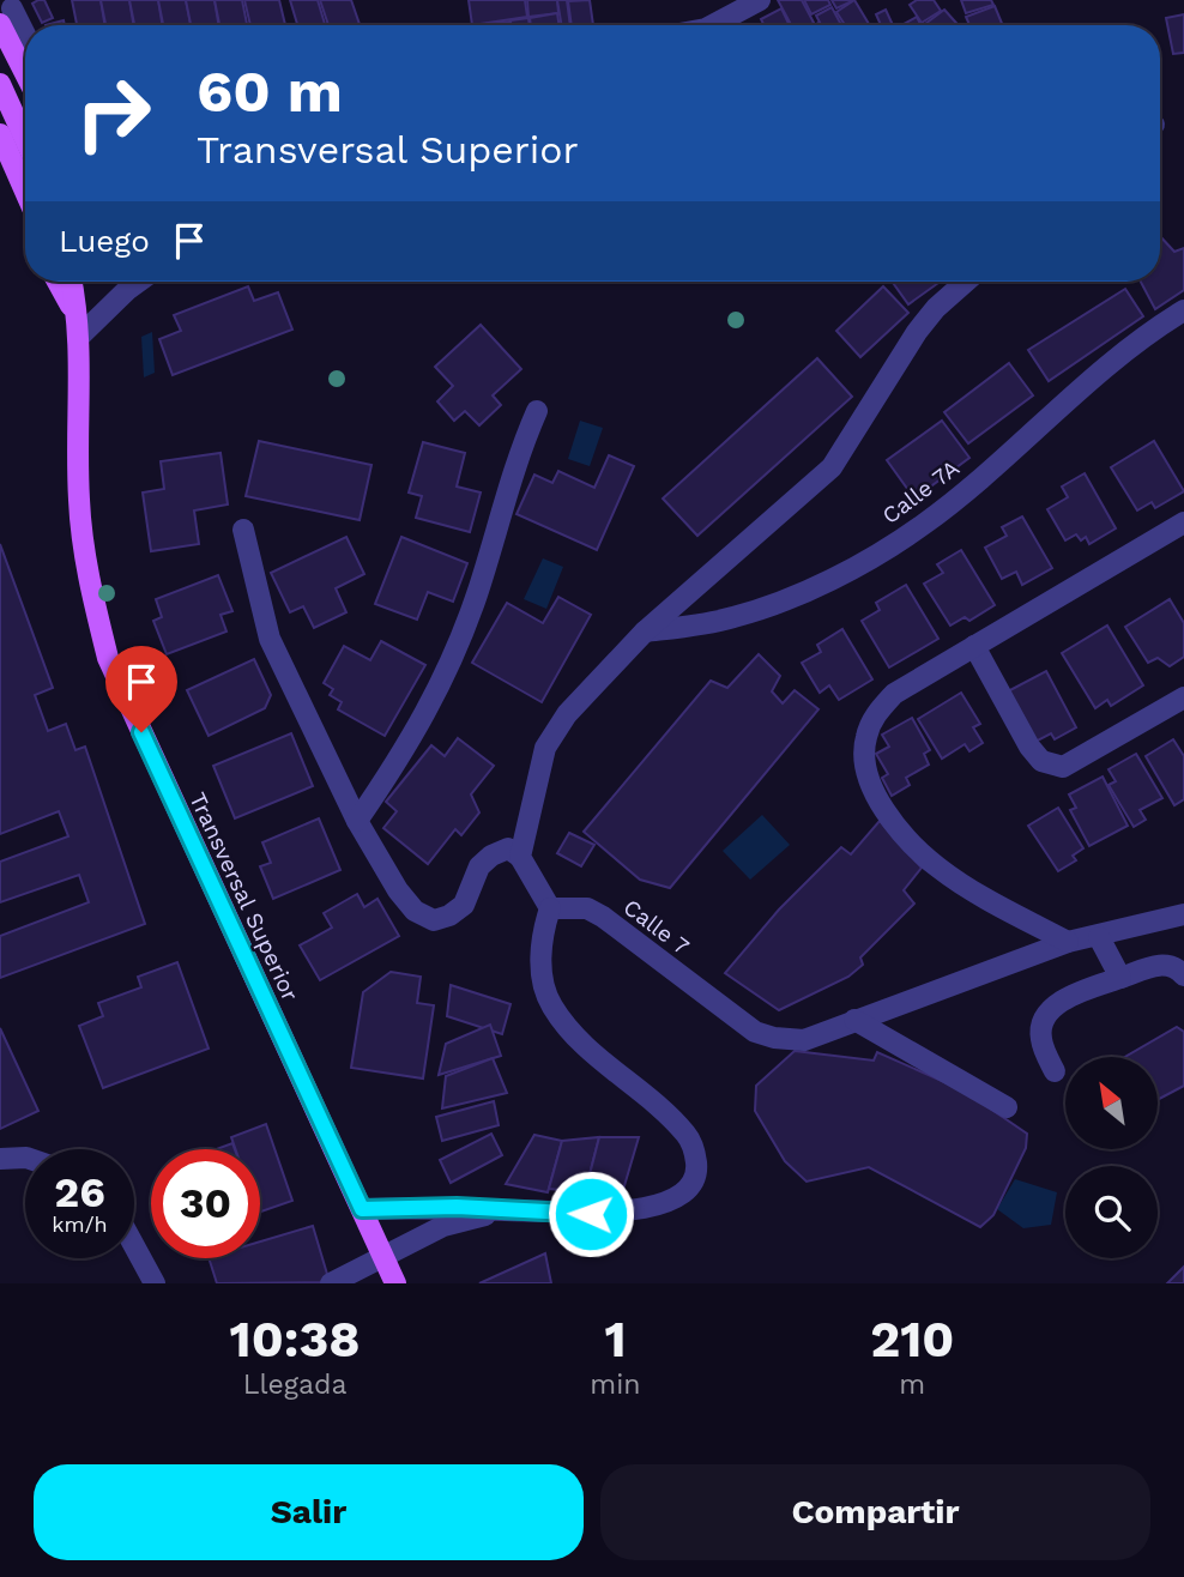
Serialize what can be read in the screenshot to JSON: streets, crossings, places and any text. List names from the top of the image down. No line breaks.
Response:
{"streets":{"main road":["Transversal Superior"],"street":["Calle 7A","Calle 7"]},"north":"top left","page":{"turn":["60 m","Transversal Superior"],"then":"Luego","speed":"26 km/h","limit":"30","eta":["10:38","Llegada","1","min","210","m"],"buttons":["Salir","Compartir"]}}
